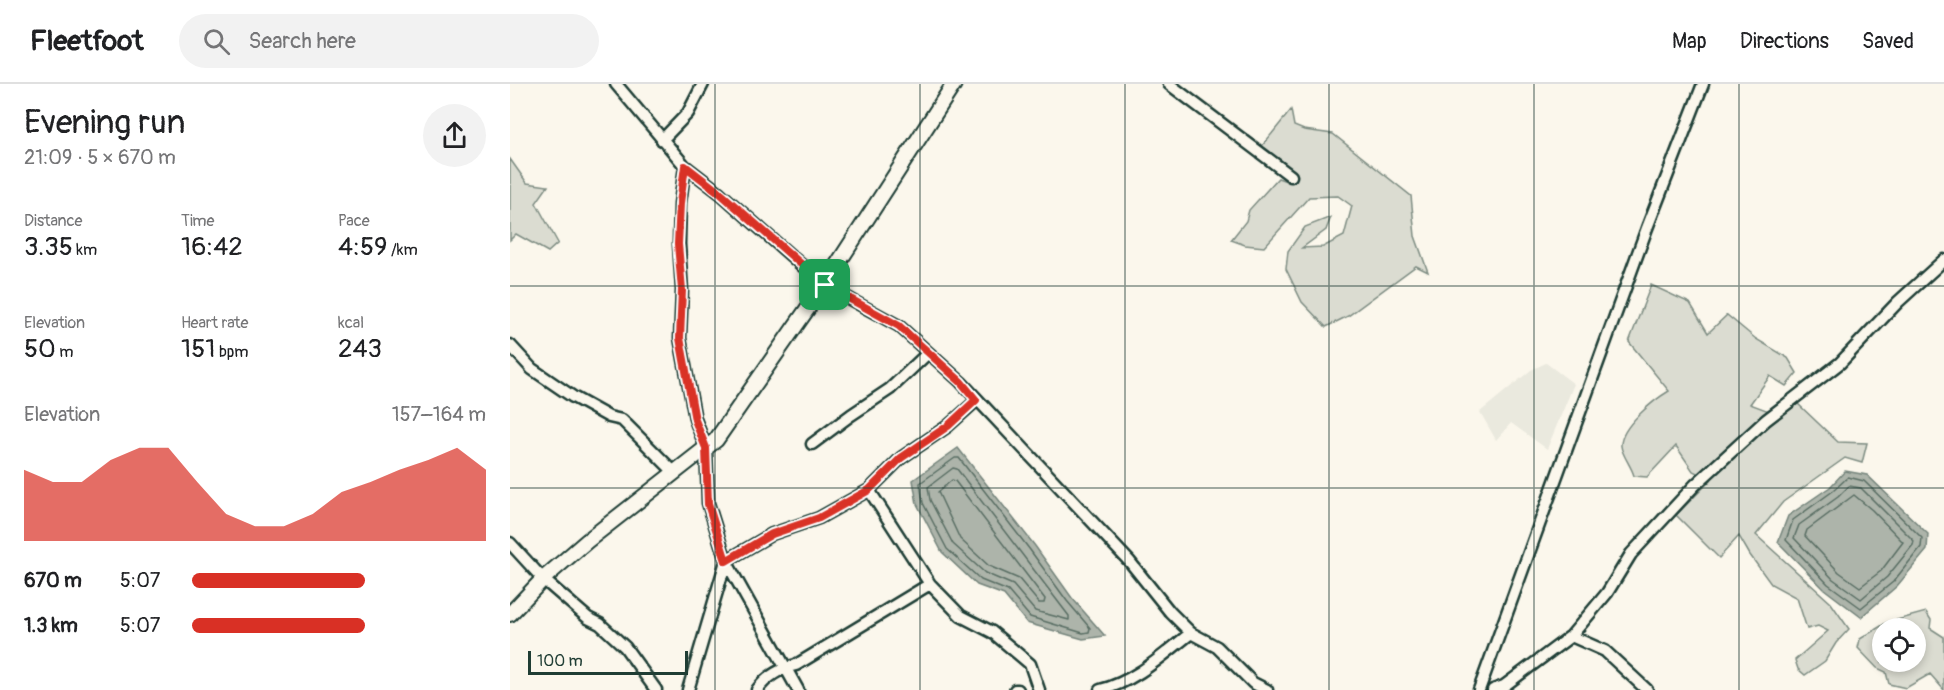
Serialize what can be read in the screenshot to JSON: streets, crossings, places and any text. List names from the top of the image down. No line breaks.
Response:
{"scale_bar":"100 m","page":{"header":"Fleetfoot","search":"Search here","nav":["Map","Directions","Saved"],"heading":["Evening run","21:09 · 5 × 670 m"],"stats":[["Distance","3.35 km"],["Time","16:42"],["Pace","4:59 /km"],["Elevation","50 m"],["Heart rate","151 bpm"],["kcal","243"]],"chart":["Elevation","157–164 m"],"list":[{"name":"670 m","note":"5:07"},{"name":"1.3 km","note":"5:07"}],"scale":"100 m"}}
